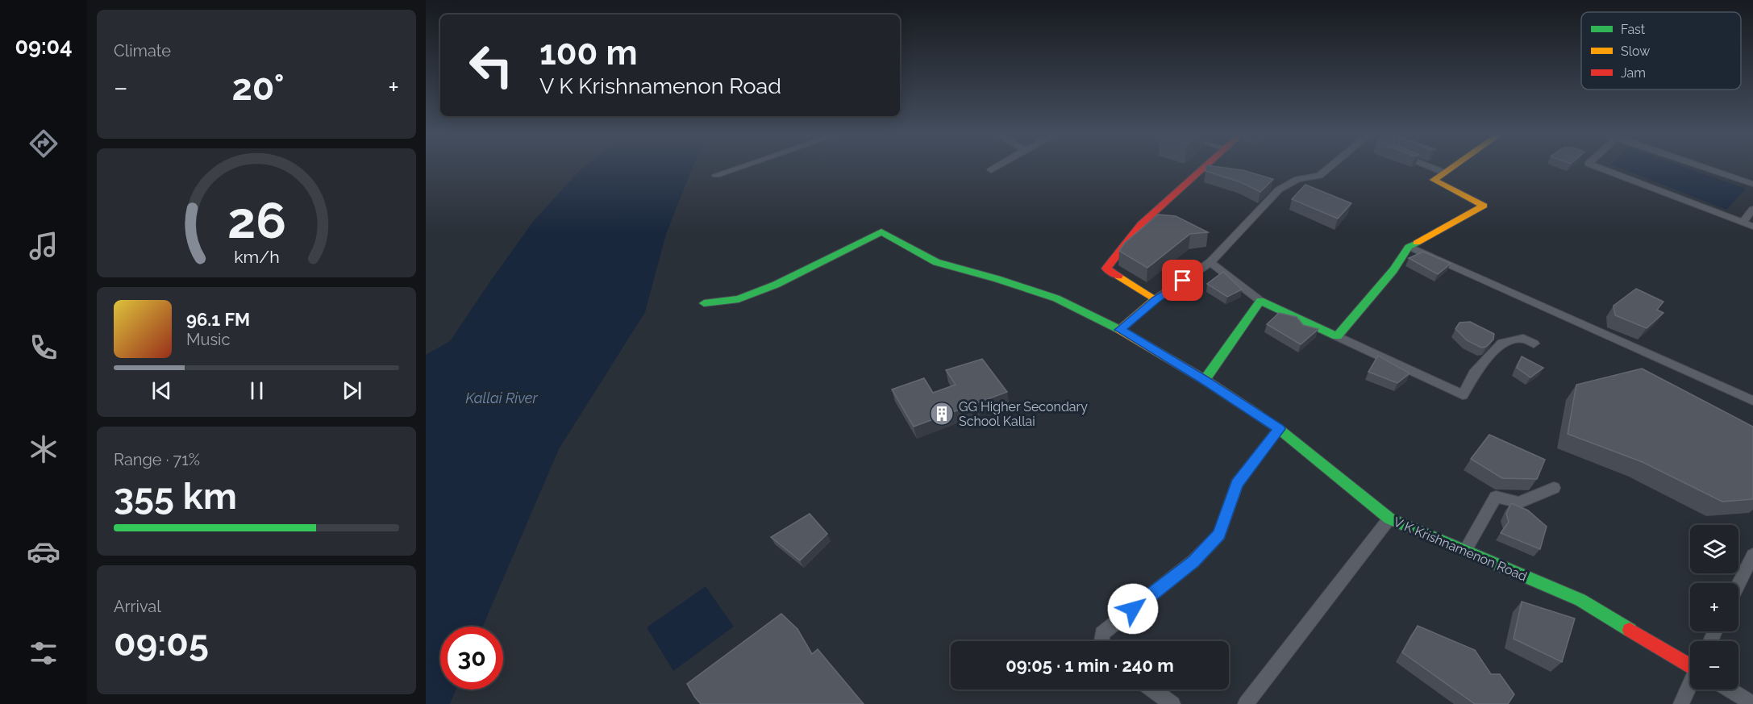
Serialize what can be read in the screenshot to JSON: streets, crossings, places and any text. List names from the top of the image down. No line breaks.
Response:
{"streets":{"street":["V K Krishnamenon Road"]},"water":["Kallai River"],"places":{"building":["GG Higher Secondary School Kallai"]},"legend":["Fast","Slow","Jam"],"page":{"tabs":"09:04","tile":["Climate",["Range · 71%","355 km"],["Arrival","09:05"]],"turn":["100 m","V K Krishnamenon Road"],"heat":["−","20°","+"],"song":["96.1 FM","Music"],"map_buttons":["+","−"],"limit":"30","trip":"09:05 · 1 min · 240 m","gauge":["26","km/h"]}}
